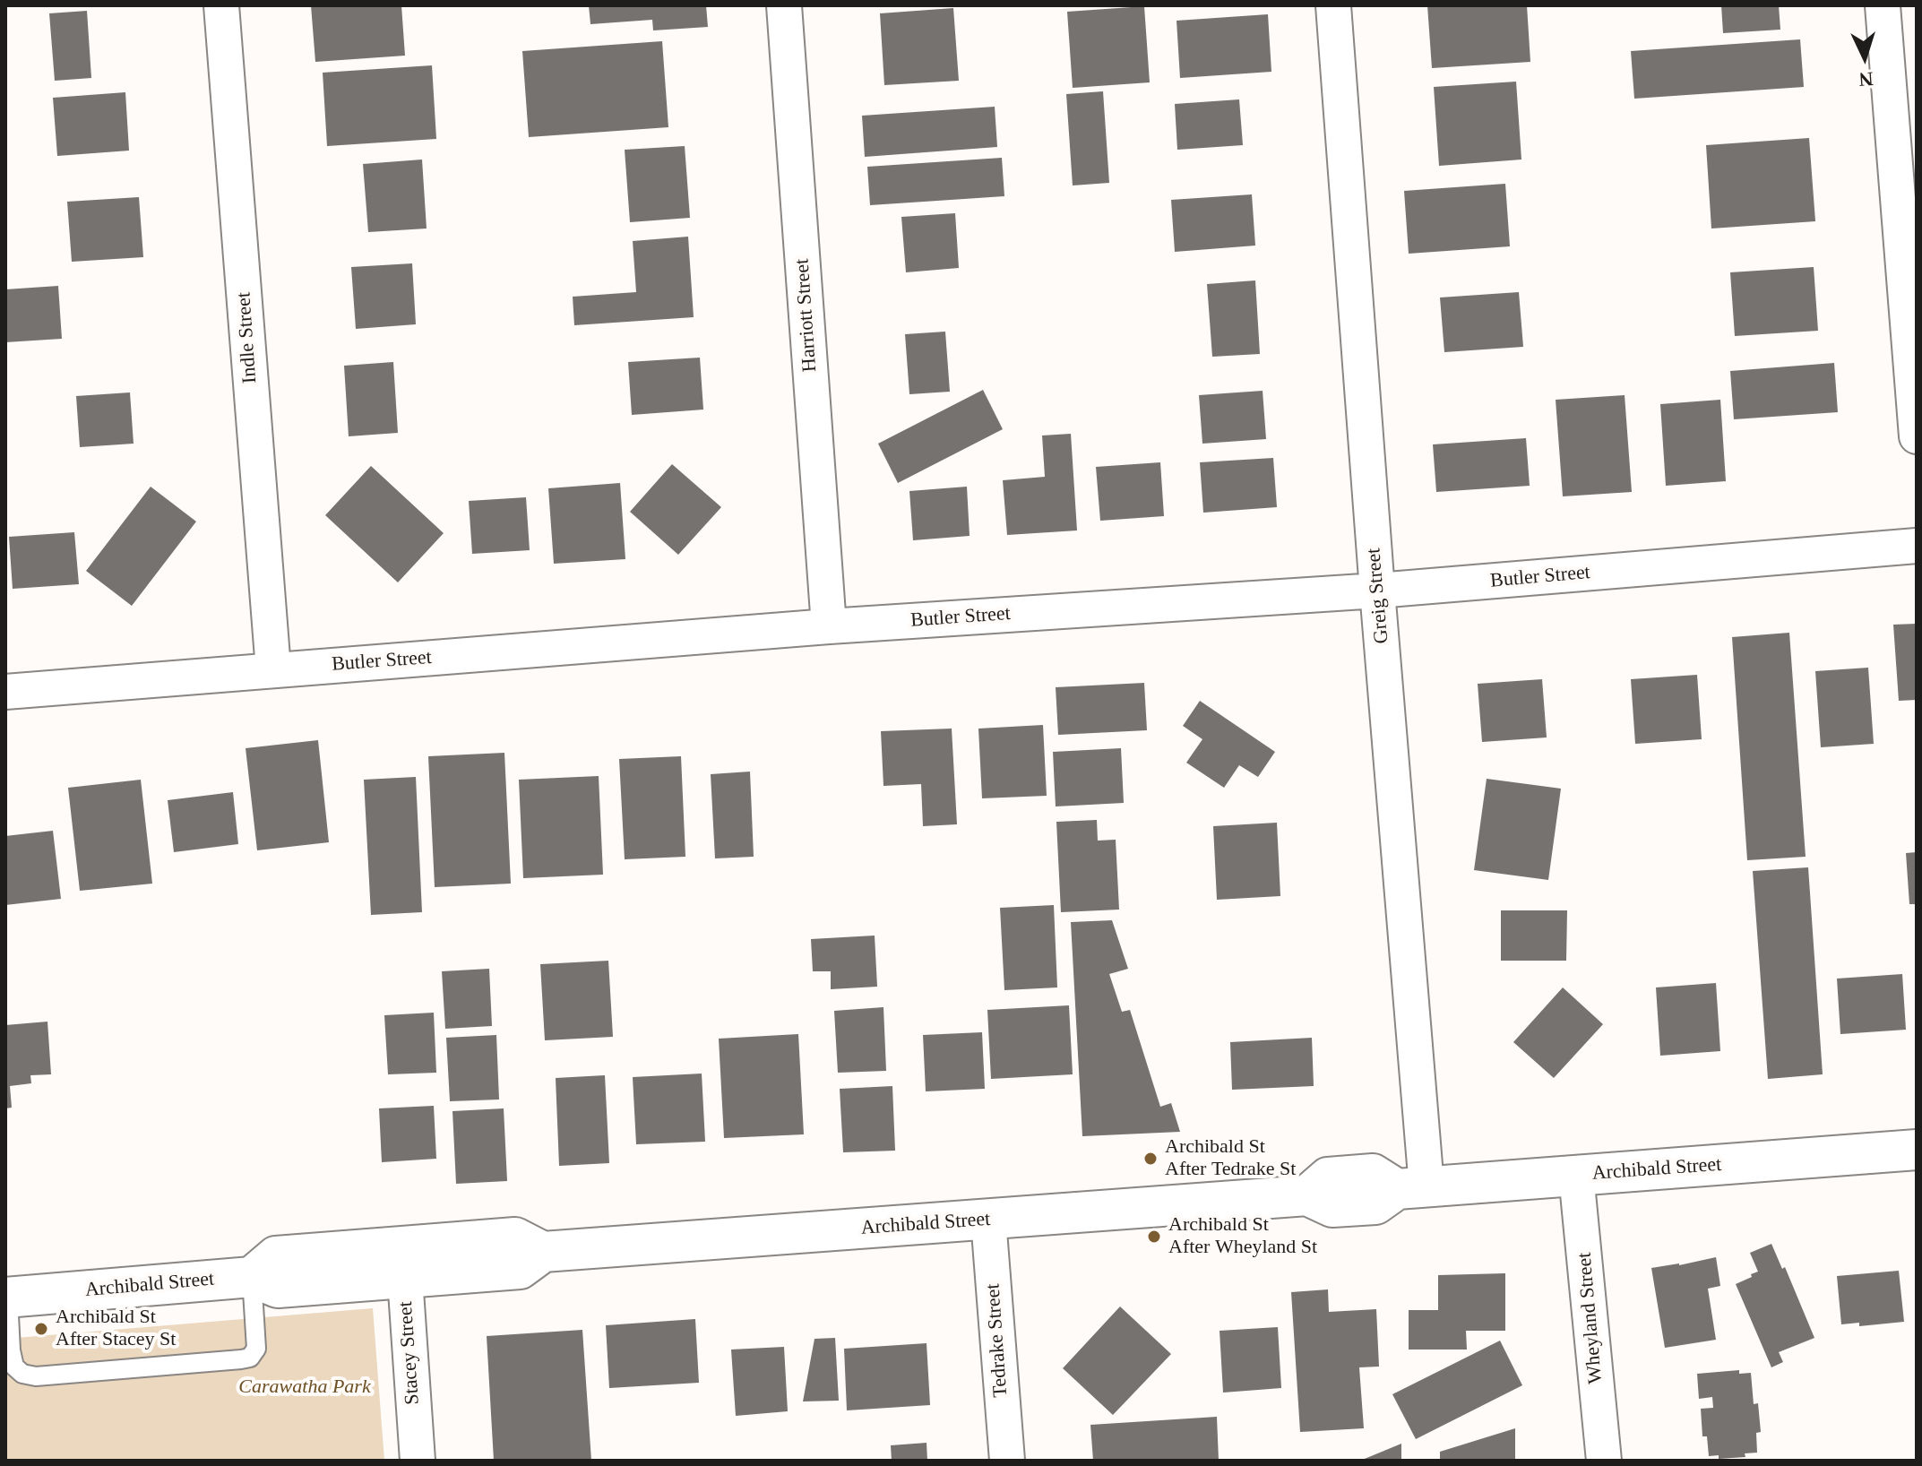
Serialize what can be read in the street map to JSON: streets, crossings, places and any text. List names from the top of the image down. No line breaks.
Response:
{"streets":{"street":["Harriott Street","Indle Street","Butler Street","Greig Street","Archibald Street","Wheyland Street","Tedrake Street","Stacey Street"]},"crossings":[["Harriott Street","Butler Street"],["Indle Street","Butler Street"],["Butler Street","Greig Street"],["Greig Street","Archibald Street"],["Archibald Street","Wheyland Street"],["Archibald Street","Tedrake Street"],["Archibald Street","Stacey Street"]],"parks":["Carawatha Park"],"places":["Archibald St After Tedrake St","Archibald St After Wheyland St","Archibald St After Stacey St"],"north":"bottom"}
